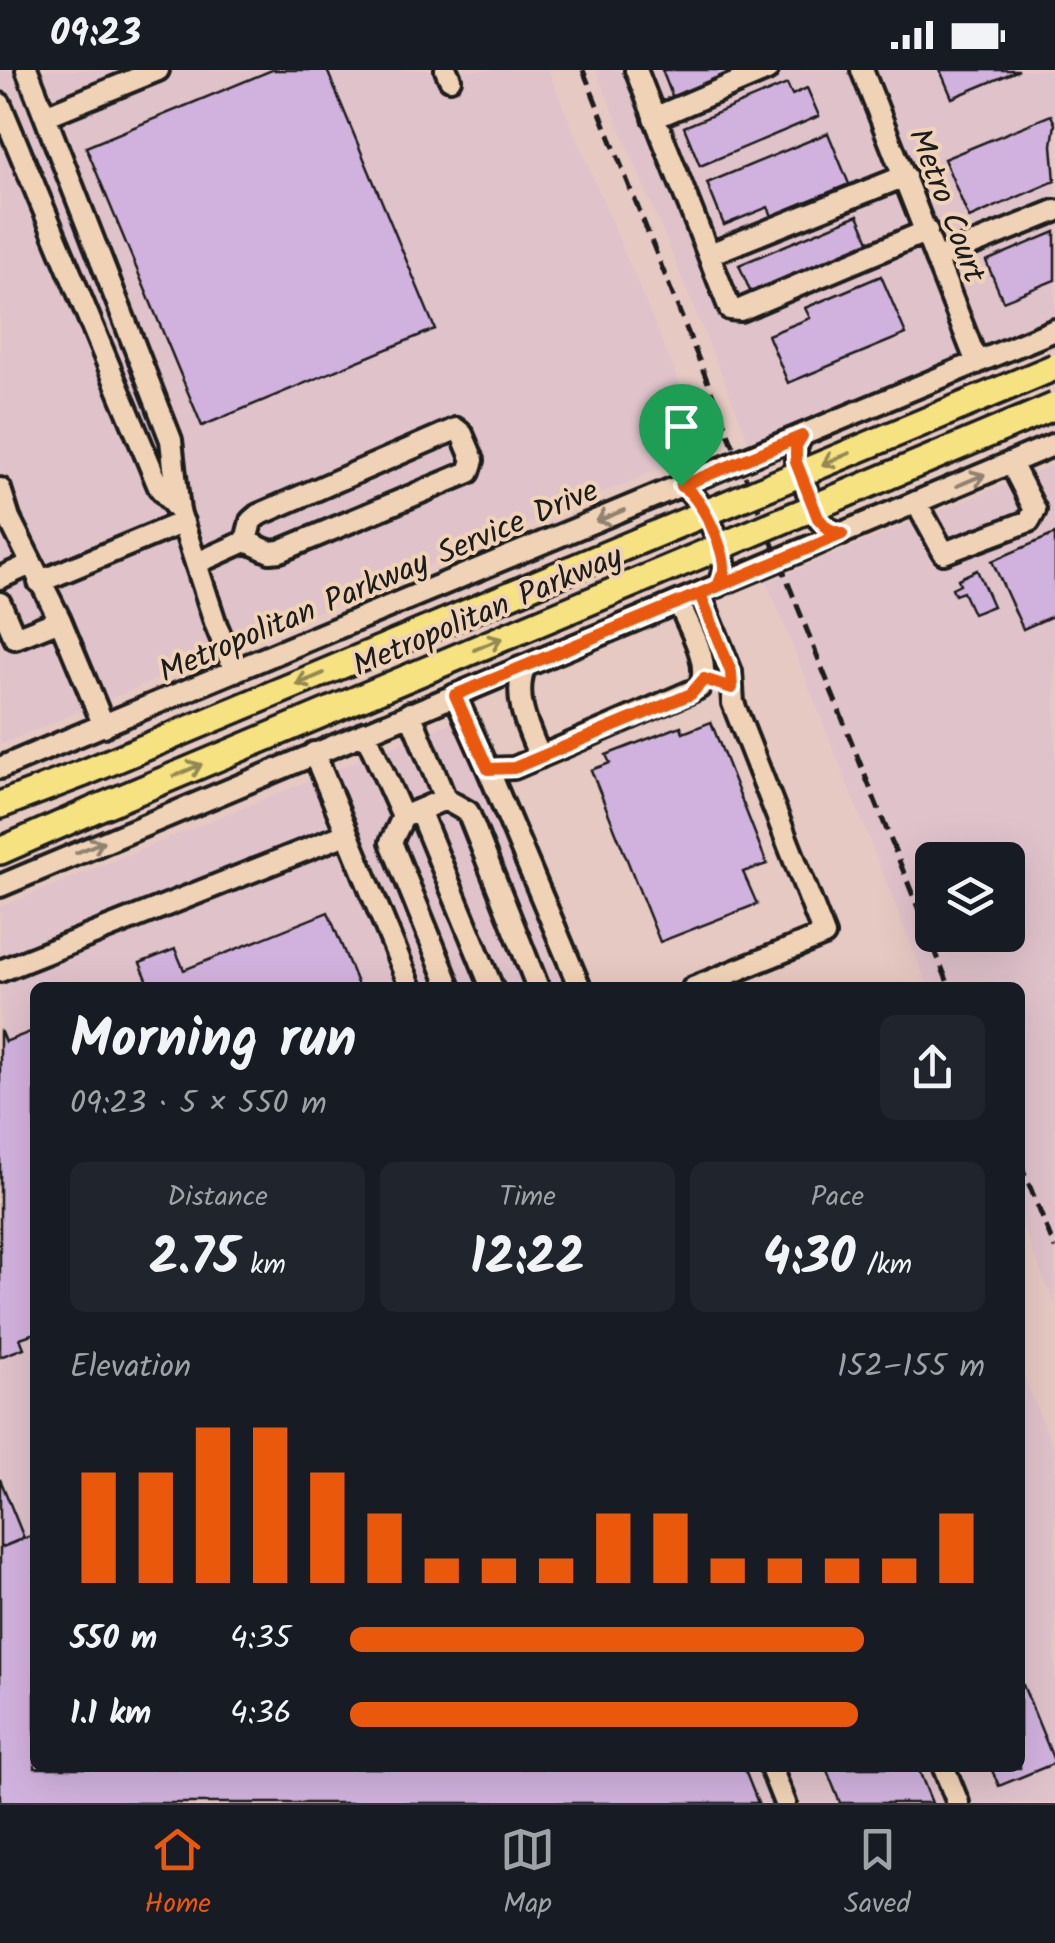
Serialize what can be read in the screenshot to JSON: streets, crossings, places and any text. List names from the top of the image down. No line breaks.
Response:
{"streets":{"main road":["Metropolitan Parkway"],"street":["Metro Court","Metropolitan Parkway Service Drive"]},"crossings":[["Metro Court","Metropolitan Parkway Service Drive"]],"page":{"status":"09:23","heading":["Morning run","09:23 · 5 × 550 m"],"stats":[["Distance","2.75 km"],["Time","12:22"],["Pace","4:30 /km"]],"chart":["Elevation","152–155 m"],"list":[{"name":"550 m","note":"4:35"},{"name":"1.1 km","note":"4:36"}],"tabs":["Home","Map","Saved"]}}
